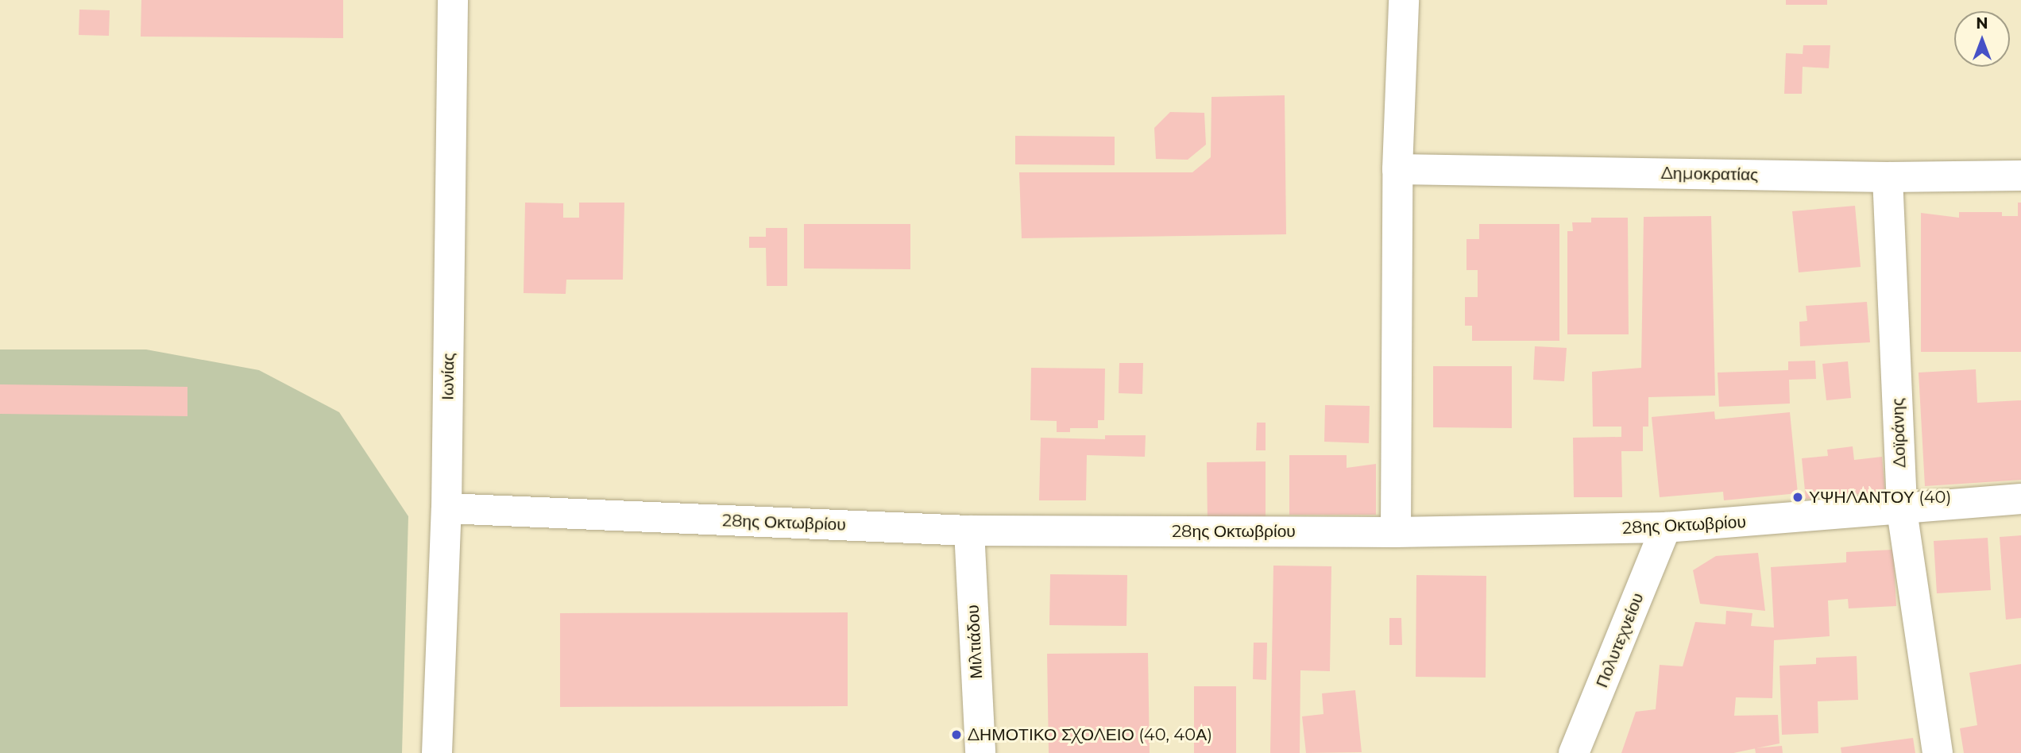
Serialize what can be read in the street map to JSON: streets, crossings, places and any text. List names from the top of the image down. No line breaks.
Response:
{"streets":{"street":["Δημοκρατίας","Ιωνίας","Δοϊράνης","28ης Οκτωβρίου","Πολυτεχνείου","Μιλτιάδου"]},"crossings":[["Δημοκρατίας","Δοϊράνης"],["Ιωνίας","28ης Οκτωβρίου"],["Δοϊράνης","28ης Οκτωβρίου"],["28ης Οκτωβρίου","Πολυτεχνείου"],["28ης Οκτωβρίου","Μιλτιάδου"]],"places":["ΥΨΗΛΑΝΤΟΥ (40)","ΔΗΜΟΤΙΚΟ ΣΧΟΛΕΙΟ (40, 40Α)"],"north":"top"}
